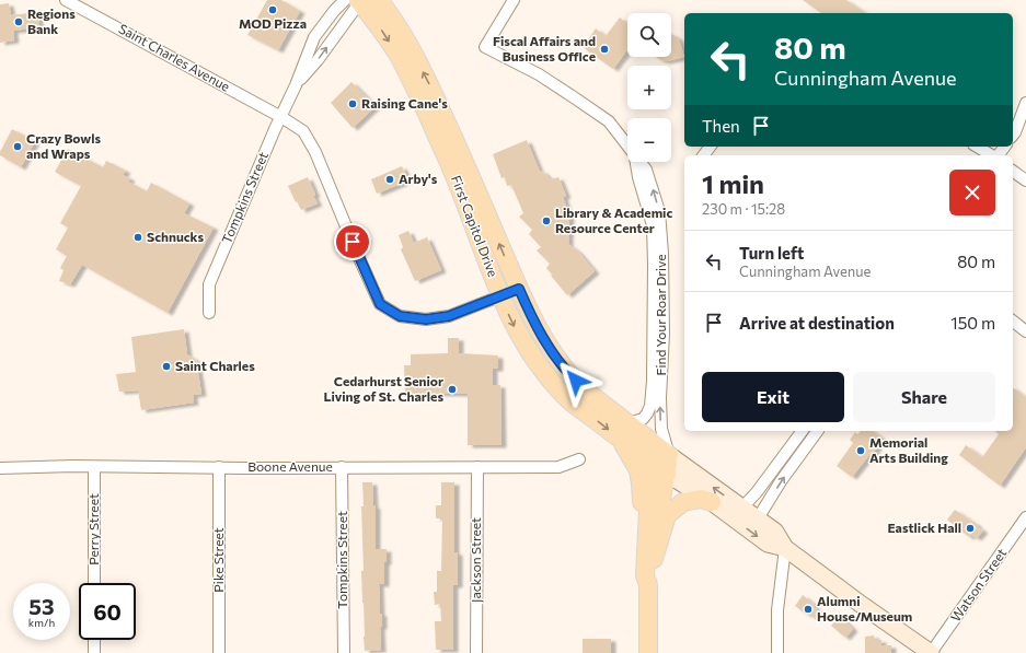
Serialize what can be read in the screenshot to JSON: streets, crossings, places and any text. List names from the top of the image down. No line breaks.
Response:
{"streets":{"main road":["First Capitol Drive"],"street":["Saint Charles Avenue","Tompkins Street","Find Your Roar Drive","Boone Avenue","Perry Street","Pike Street","Jackson Street","Watson Street"]},"crossings":[["Saint Charles Avenue","Tompkins Street"],["Saint Charles Avenue","First Capitol Drive"],["Tompkins Street","First Capitol Drive"],["Tompkins Street","Boone Avenue"],["First Capitol Drive","Find Your Roar Drive"],["Boone Avenue","Perry Street"],["Boone Avenue","Pike Street"],["Boone Avenue","Jackson Street"]],"places":["MOD Pizza","Regions Bank","Fiscal Affairs and Business Office","Raising Cane's","Crazy Bowls and Wraps","Arby's","Library & Academic Resource Center","Schnucks","Saint Charles","Cedarhurst Senior Living of St. Charles","Memorial Arts Building","Eastlick Hall","Alumni House/Museum"],"page":{"map_buttons":["+","−"],"turn":["80 m","Cunningham Avenue"],"then":"Then","heading":["1 min","230 m · 15:28"],"list":[{"name":"Turn left","note":"Cunningham Avenue","value":"80 m"},{"name":"Arrive at destination","value":"150 m"}],"buttons":["Exit","Share"],"speed":"53 km/h","limit":"60"}}
